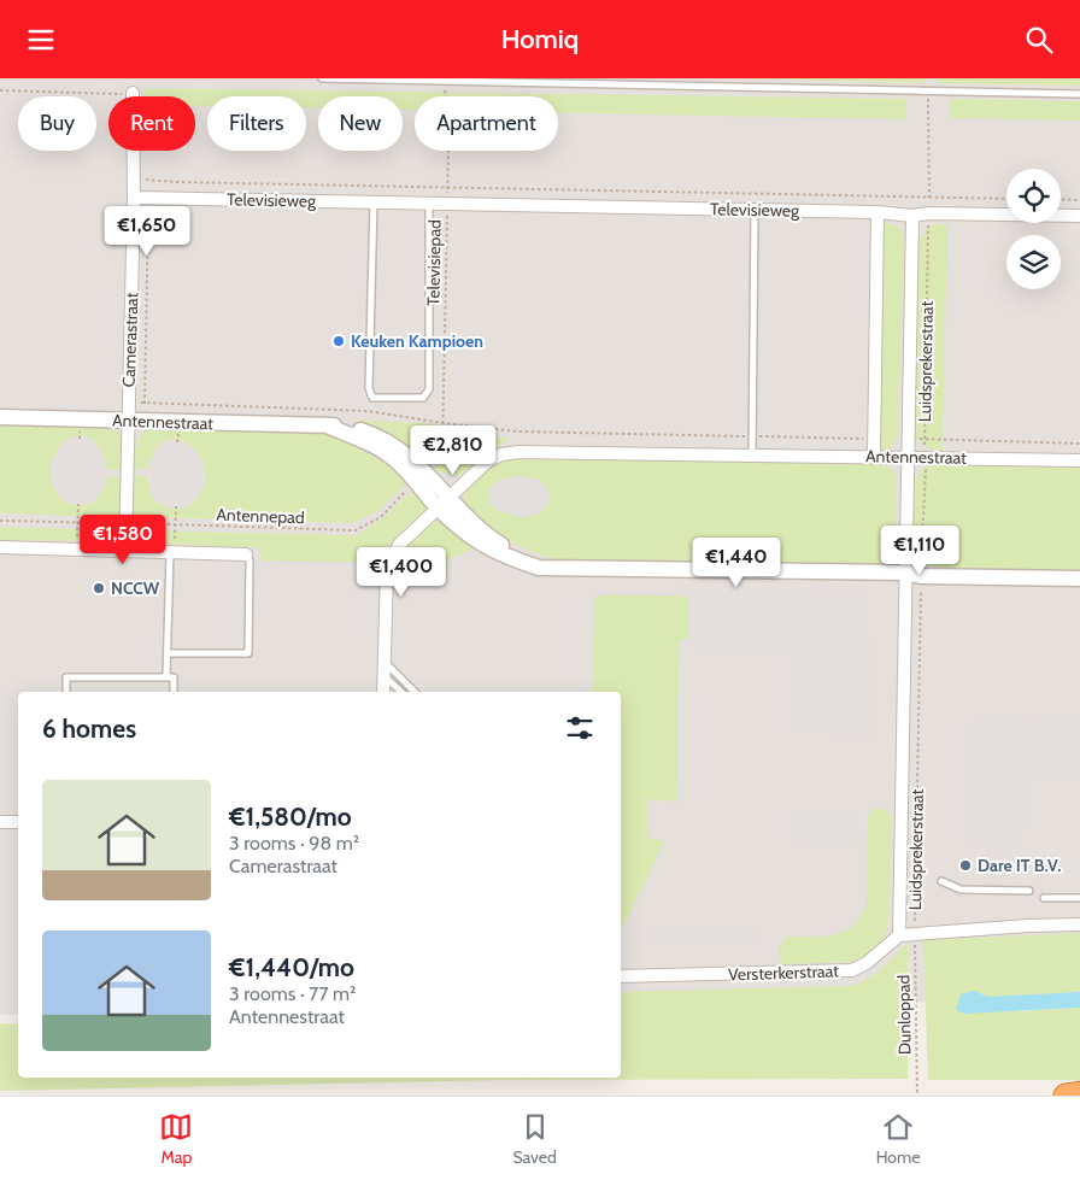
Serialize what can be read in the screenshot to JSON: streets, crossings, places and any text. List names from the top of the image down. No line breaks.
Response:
{"streets":{"street":["Televisieweg","Camerastraat","Luidsprekerstraat","Antennestraat","Versterkerstraat"],"path":["Televisiepad","Antennepad","Dunloppad"]},"crossings":[["Televisieweg","Televisiepad"],["Televisieweg","Camerastraat"],["Televisieweg","Luidsprekerstraat"],["Camerastraat","Antennestraat"],["Camerastraat","Antennepad"],["Luidsprekerstraat","Antennestraat"],["Luidsprekerstraat","Versterkerstraat"],["Luidsprekerstraat","Dunloppad"],["Antennestraat","Antennepad"]],"places":["Keuken Kampioen","NCCW","Dare IT B.V."],"page":{"header":"Homiq","chip":["Buy","Rent","Filters","New","Apartment"],"price":["€1,650","€2,810","€1,580","€1,110","€1,440","€1,400"],"heading":"6 homes","list":[{"name":"€1,580/mo","note":"3 rooms · 98 m² · Camerastraat"},{"name":"€1,440/mo","note":"3 rooms · 77 m² · Antennestraat"}],"tabs":["Map","Saved","Home"]}}
